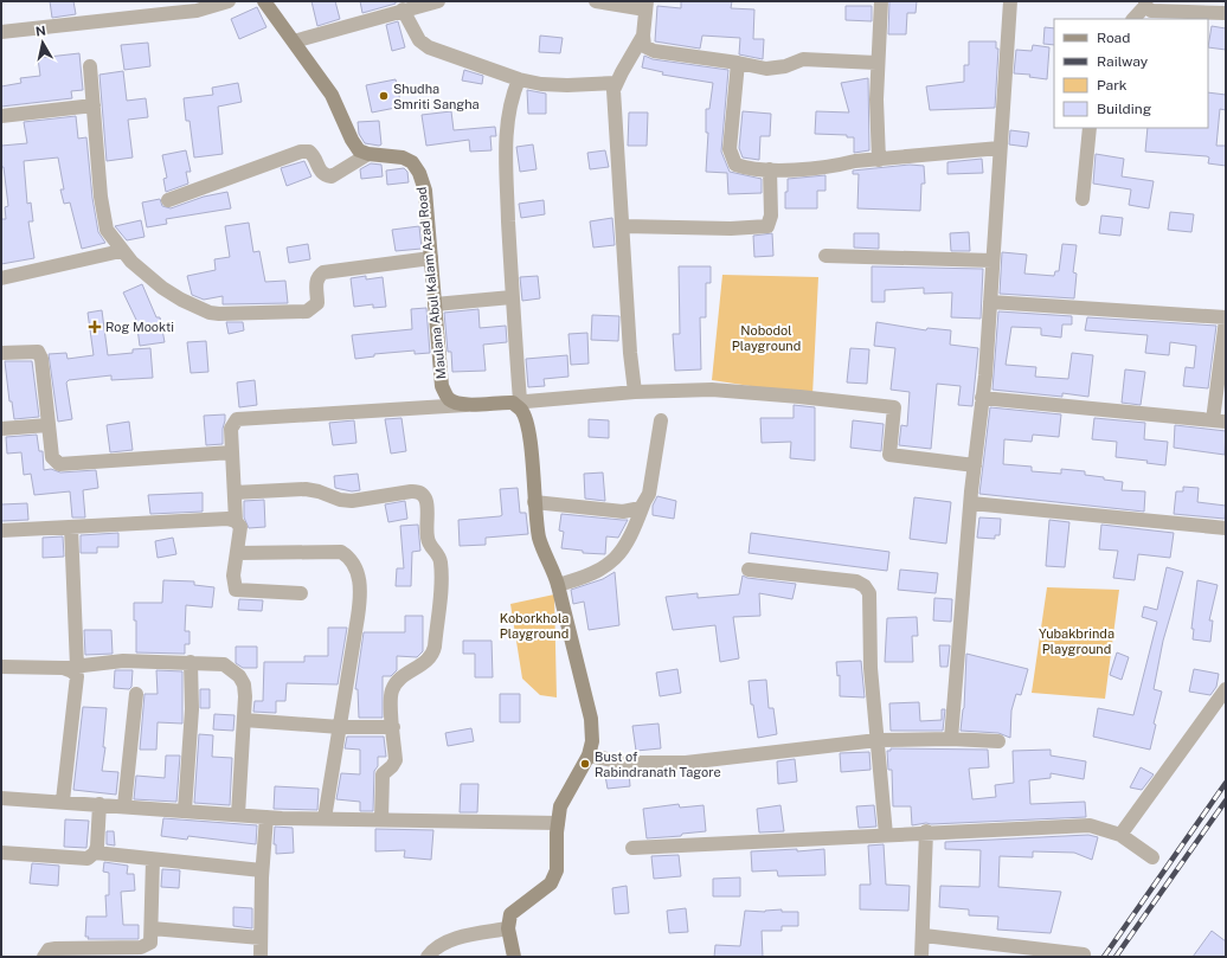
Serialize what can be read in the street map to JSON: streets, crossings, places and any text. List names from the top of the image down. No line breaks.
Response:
{"streets":{"street":["Maulana Abul Kalam Azad Road"]},"parks":["Nobodol Playground","Koborkhola Playground","Yubakbrinda Playground"],"places":{"other":["Shudha Smriti Sangha","Bust of Rabindranath Tagore"],"health":["Rog Mookti"]},"legend":["Road","Railway","Park","Building"],"north":"top"}
